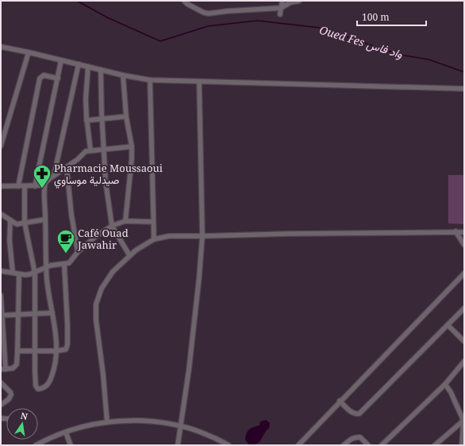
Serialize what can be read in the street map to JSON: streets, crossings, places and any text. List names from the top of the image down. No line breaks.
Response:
{"water":["Oued Fes واد فاس"],"places":{"pharmacy":["Pharmacie Moussaoui صيدلية موساوي"],"cafe":["Café Ouad Jawahir"]},"scale_bar":"100 m","north":"top"}
